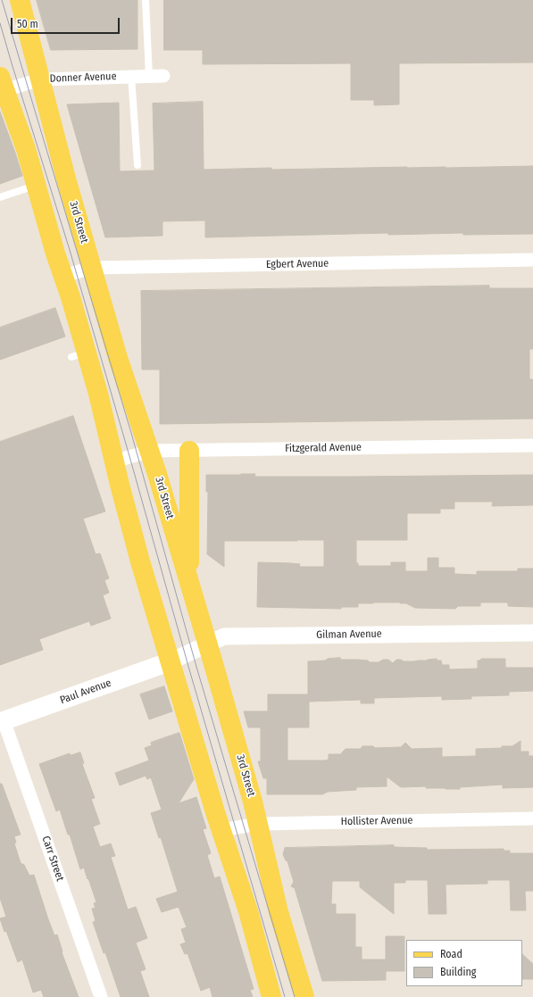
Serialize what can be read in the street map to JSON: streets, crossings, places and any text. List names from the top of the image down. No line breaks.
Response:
{"streets":{"main road":["3rd Street","Paul Avenue"],"street":["Donner Avenue","Egbert Avenue","Fitzgerald Avenue","Gilman Avenue","Hollister Avenue","Carr Street"]},"crossings":[["Donner Avenue","3rd Street"],["3rd Street","Egbert Avenue"],["3rd Street","Fitzgerald Avenue"],["3rd Street","Gilman Avenue"],["3rd Street","Hollister Avenue"],["Gilman Avenue","Paul Avenue"],["Paul Avenue","Carr Street"]],"legend":["Road","Building"],"scale_bar":"50 m"}
